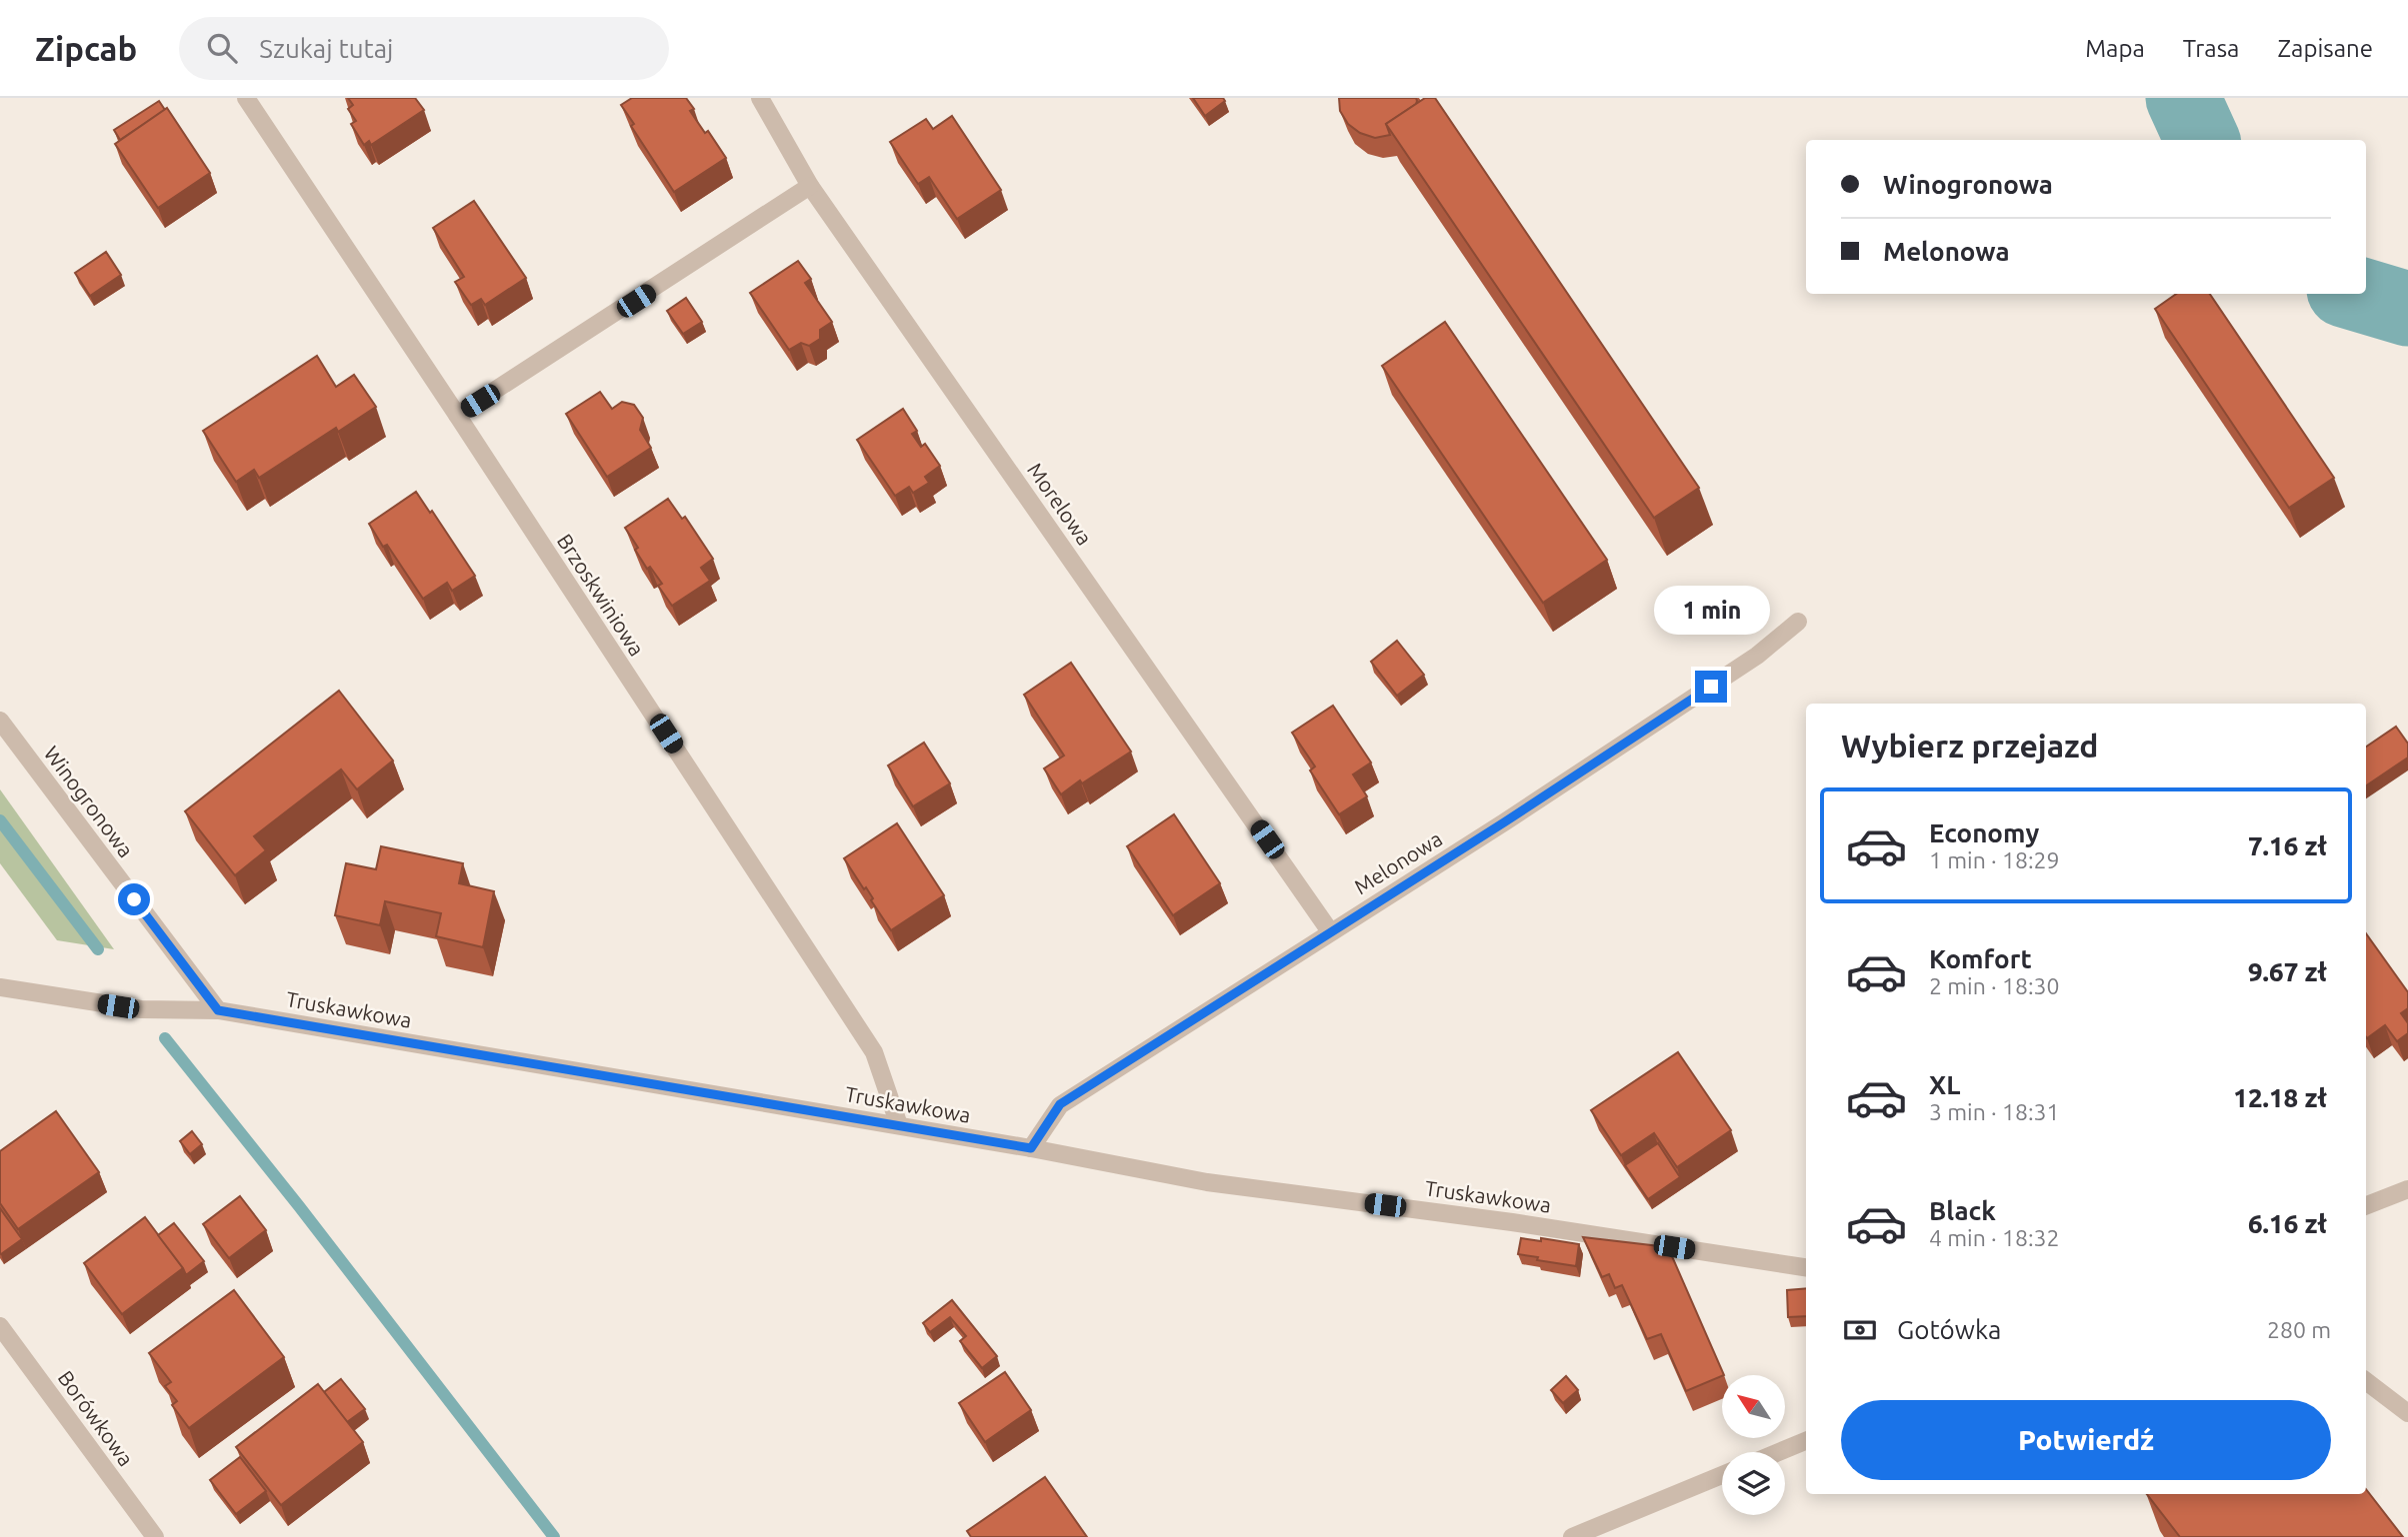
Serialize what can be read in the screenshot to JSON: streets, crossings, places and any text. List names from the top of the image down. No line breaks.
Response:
{"streets":{"street":["Morelowa","Brzoskwiniowa","Winogronowa","Melonowa","Truskawkowa","Borówkowa"]},"crossings":[["Morelowa","Melonowa"],["Brzoskwiniowa","Truskawkowa"],["Winogronowa","Truskawkowa"],["Melonowa","Truskawkowa"]],"north":"top left","page":{"header":"Zipcab","search":"Szukaj tutaj","nav":["Mapa","Trasa","Zapisane"],"banner":["Winogronowa","Melonowa"],"bubble":"1 min","heading":"Wybierz przejazd","list":[{"name":"Economy","note":"1 min · 18:29","value":"7.16 zł"},{"name":"Komfort","note":"2 min · 18:30","value":"9.67 zł"},{"name":"XL","note":"3 min · 18:31","value":"12.18 zł"},{"name":"Black","note":"4 min · 18:32","value":"6.16 zł"}],"pay":["Gotówka","280 m"],"buttons":"Potwierdź"}}
